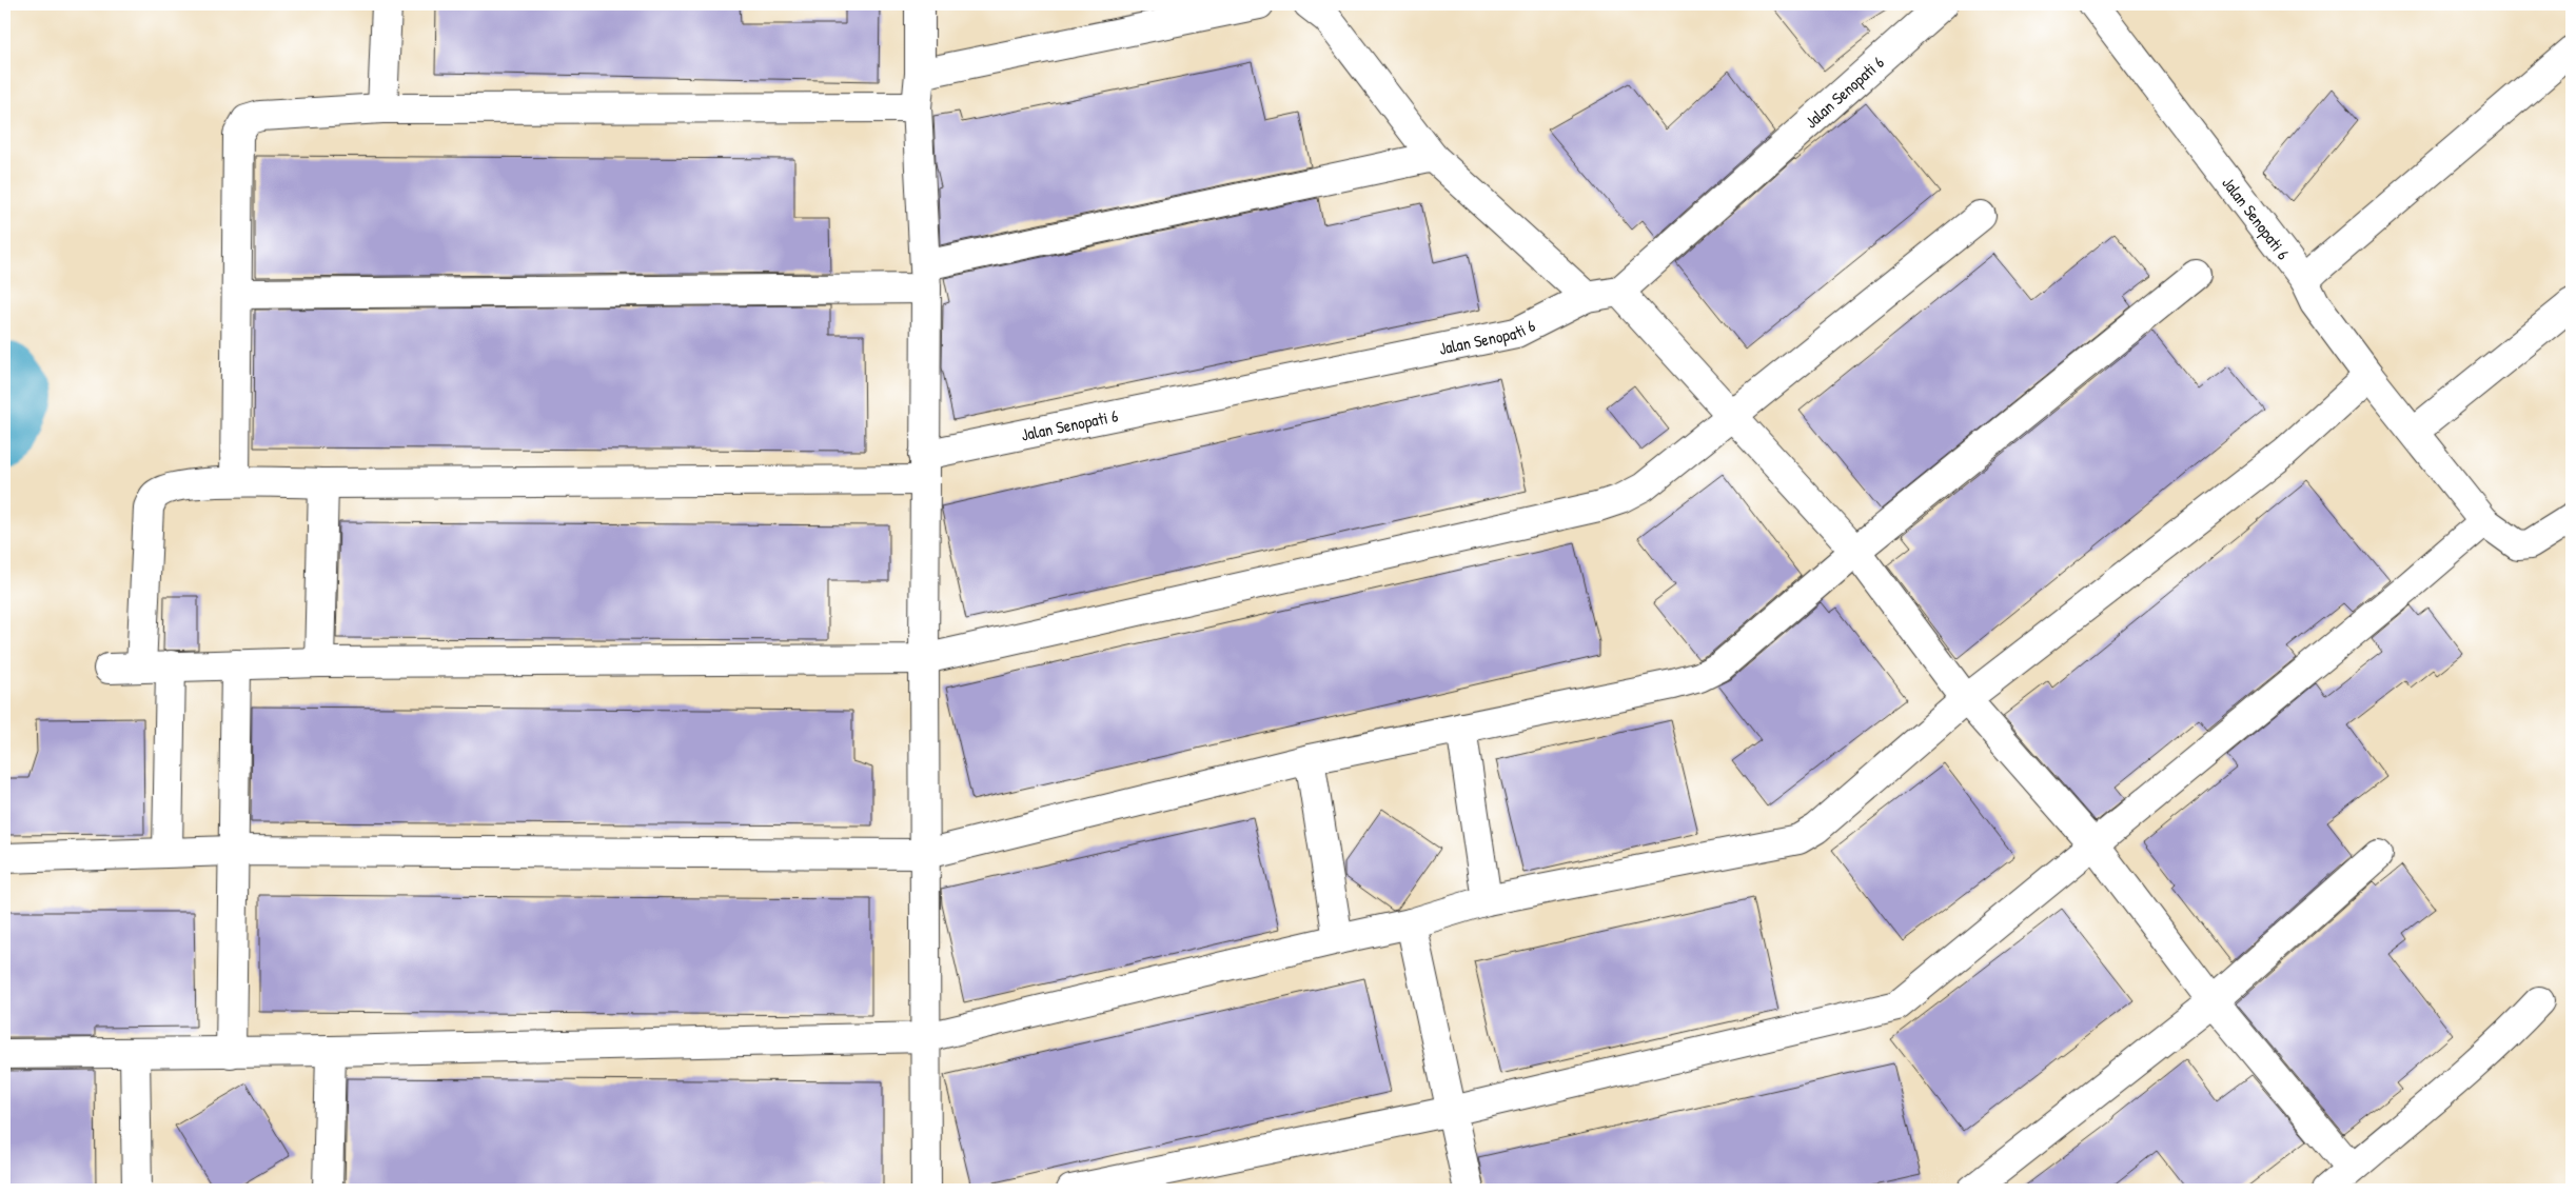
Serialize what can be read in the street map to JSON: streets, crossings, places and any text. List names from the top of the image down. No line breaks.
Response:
{"streets":{"street":["Jalan Senopati 6"]}}
